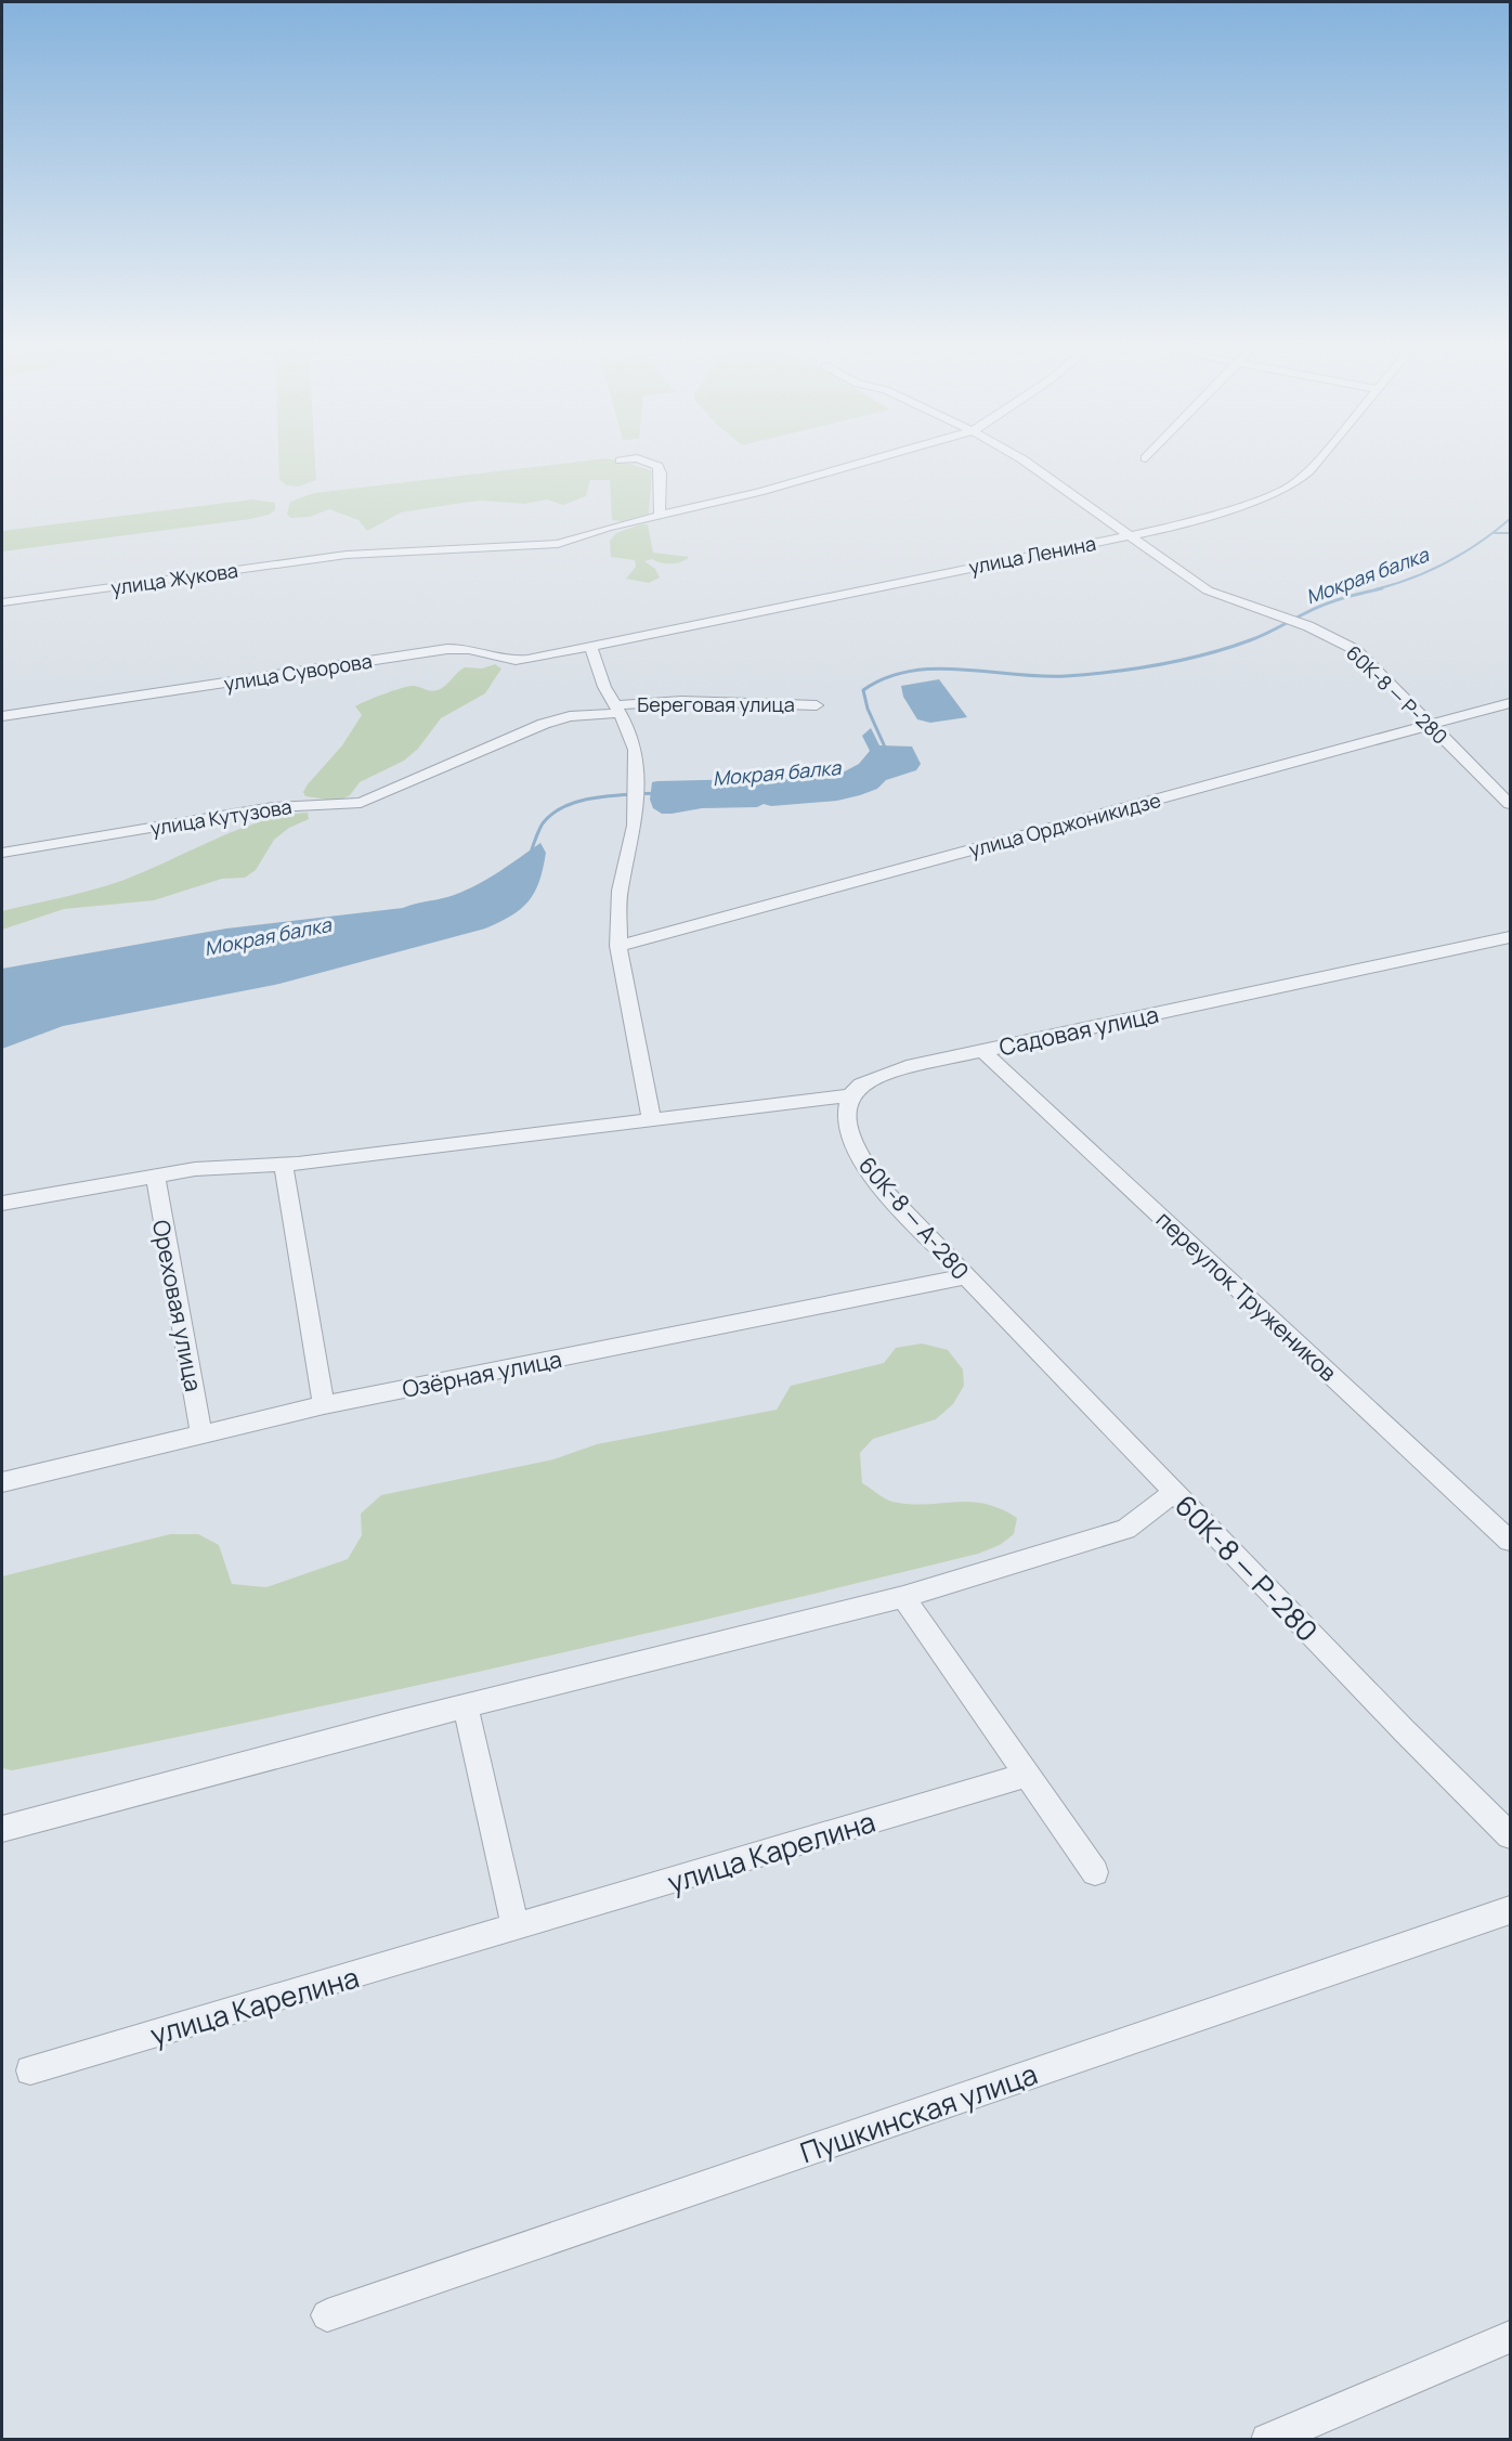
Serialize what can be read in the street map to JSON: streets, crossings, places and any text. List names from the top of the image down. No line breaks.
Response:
{"streets":{"street":["улица Ленина","улица Жукова","улица Суворова","60К-8 — Р-280","Береговая улица","улица Кутузова","улица Орджоникидзе","Садовая улица","60К-8 — А-280","переулок Тружеников","Ореховая улица","Озёрная улица","улица Карелина","Пушкинская улица"]},"crossings":[["улица Ленина","улица Суворова"],["улица Ленина","60К-8 — Р-280"],["60К-8 — Р-280","улица Орджоникидзе"],["60К-8 — Р-280","60К-8 — А-280"],["Береговая улица","улица Кутузова"],["Садовая улица","60К-8 — А-280"],["Садовая улица","переулок Тружеников"],["Садовая улица","Ореховая улица"],["60К-8 — А-280","Озёрная улица"],["Ореховая улица","Озёрная улица"]],"water":["Мокрая балка"]}
